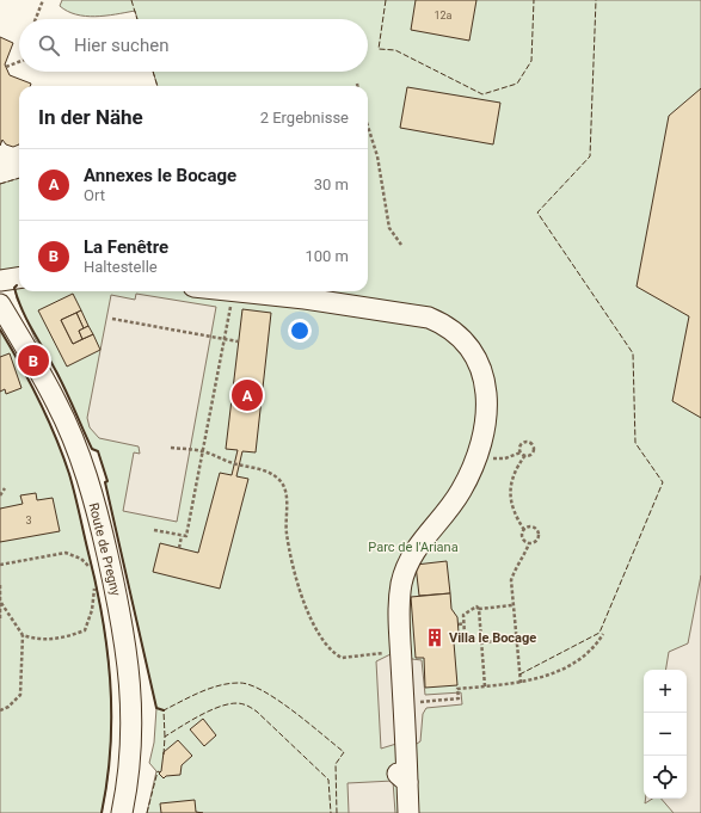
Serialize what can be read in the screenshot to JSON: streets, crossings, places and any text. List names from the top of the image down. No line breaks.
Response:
{"streets":{"street":["Route de Pregny"]},"parks":["Parc de l'Ariana"],"places":{"building":["Villa le Bocage"]},"house_numbers":["12a","3"],"page":{"search":"Hier suchen","heading":["In der Nähe","2 Ergebnisse"],"list":[{"mark":"A","name":"Annexes le Bocage","note":"Ort","value":"30 m"},{"mark":"B","name":"La Fenêtre","note":"Haltestelle","value":"100 m"}],"pins":["B","A"],"map_buttons":["+","−"]}}
